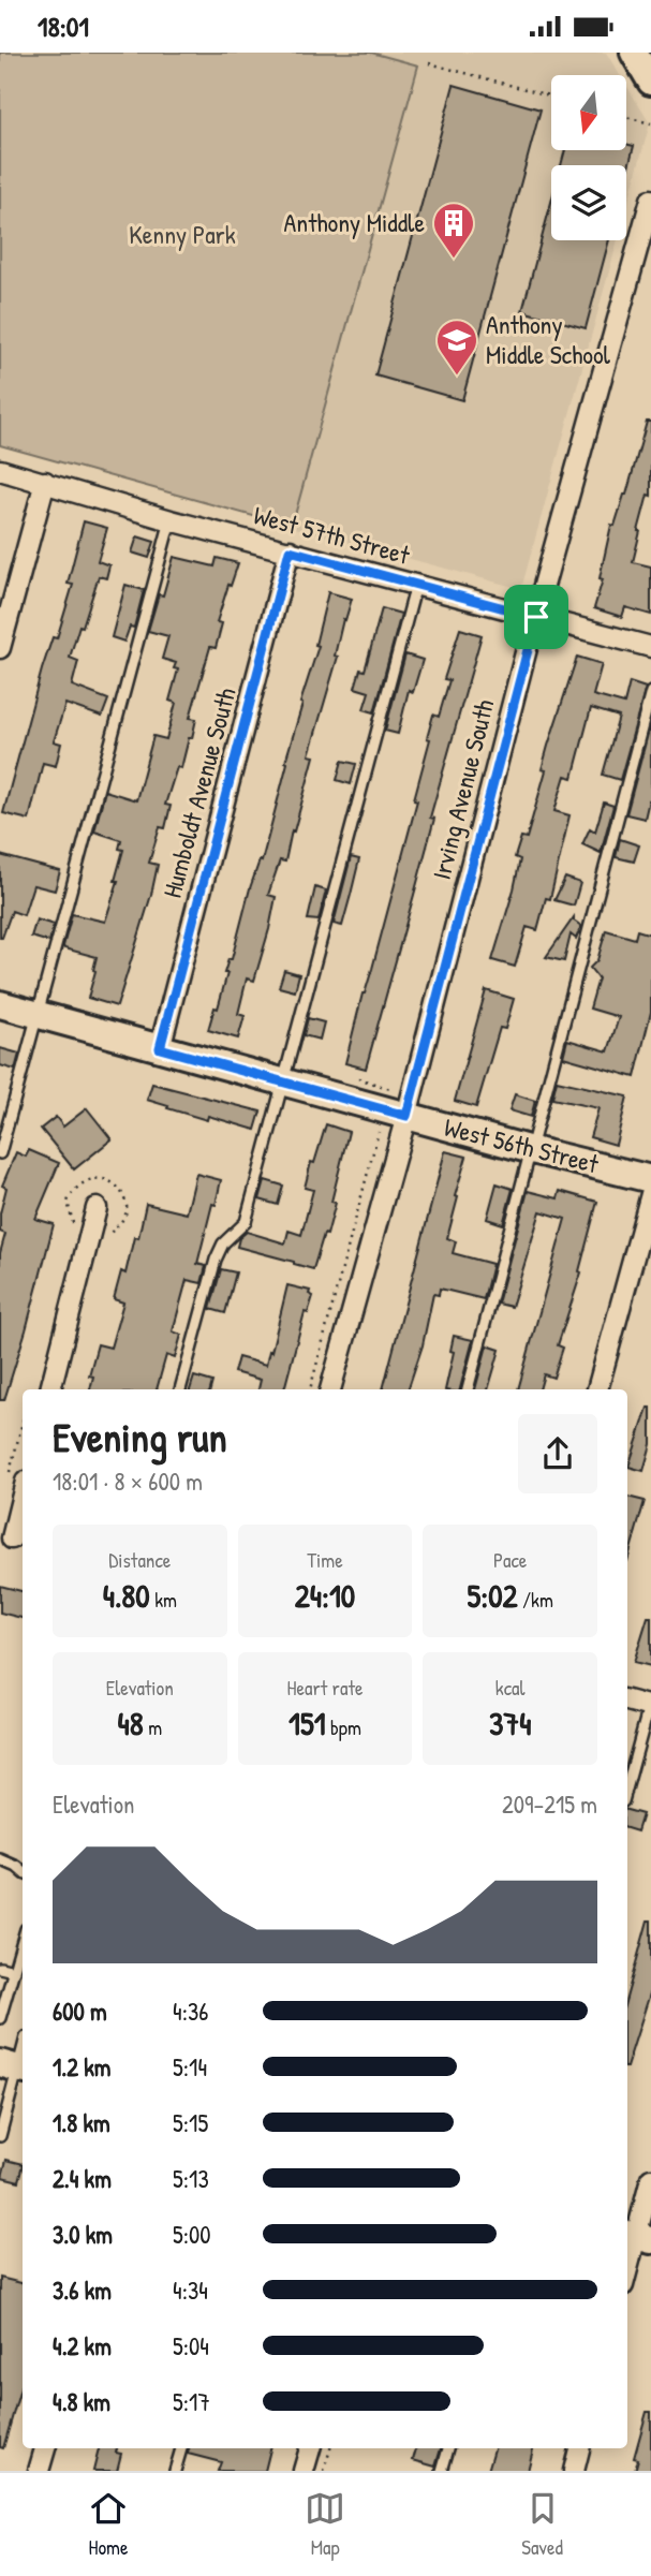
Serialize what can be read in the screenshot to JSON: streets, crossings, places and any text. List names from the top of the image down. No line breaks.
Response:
{"streets":{"street":["West 57th Street","Irving Avenue South","Humboldt Avenue South","West 56th Street"]},"crossings":[["West 57th Street","Irving Avenue South"],["West 57th Street","Humboldt Avenue South"],["Irving Avenue South","West 56th Street"],["Humboldt Avenue South","West 56th Street"]],"parks":["Kenny Park"],"places":{"building":["Anthony Middle"],"school or university":["Anthony Middle School"]},"north":"bottom","page":{"status":"18:01","heading":["Evening run","18:01 · 8 × 600 m"],"stats":[["Distance","4.80 km"],["Time","24:10"],["Pace","5:02 /km"],["Elevation","48 m"],["Heart rate","151 bpm"],["kcal","374"]],"chart":["Elevation","209–215 m"],"list":[{"name":"600 m","note":"4:36"},{"name":"1.2 km","note":"5:14"},{"name":"1.8 km","note":"5:15"},{"name":"2.4 km","note":"5:13"},{"name":"3.0 km","note":"5:00"},{"name":"3.6 km","note":"4:34"},{"name":"4.2 km","note":"5:04"},{"name":"4.8 km","note":"5:17"}],"tabs":["Home","Map","Saved"]}}
